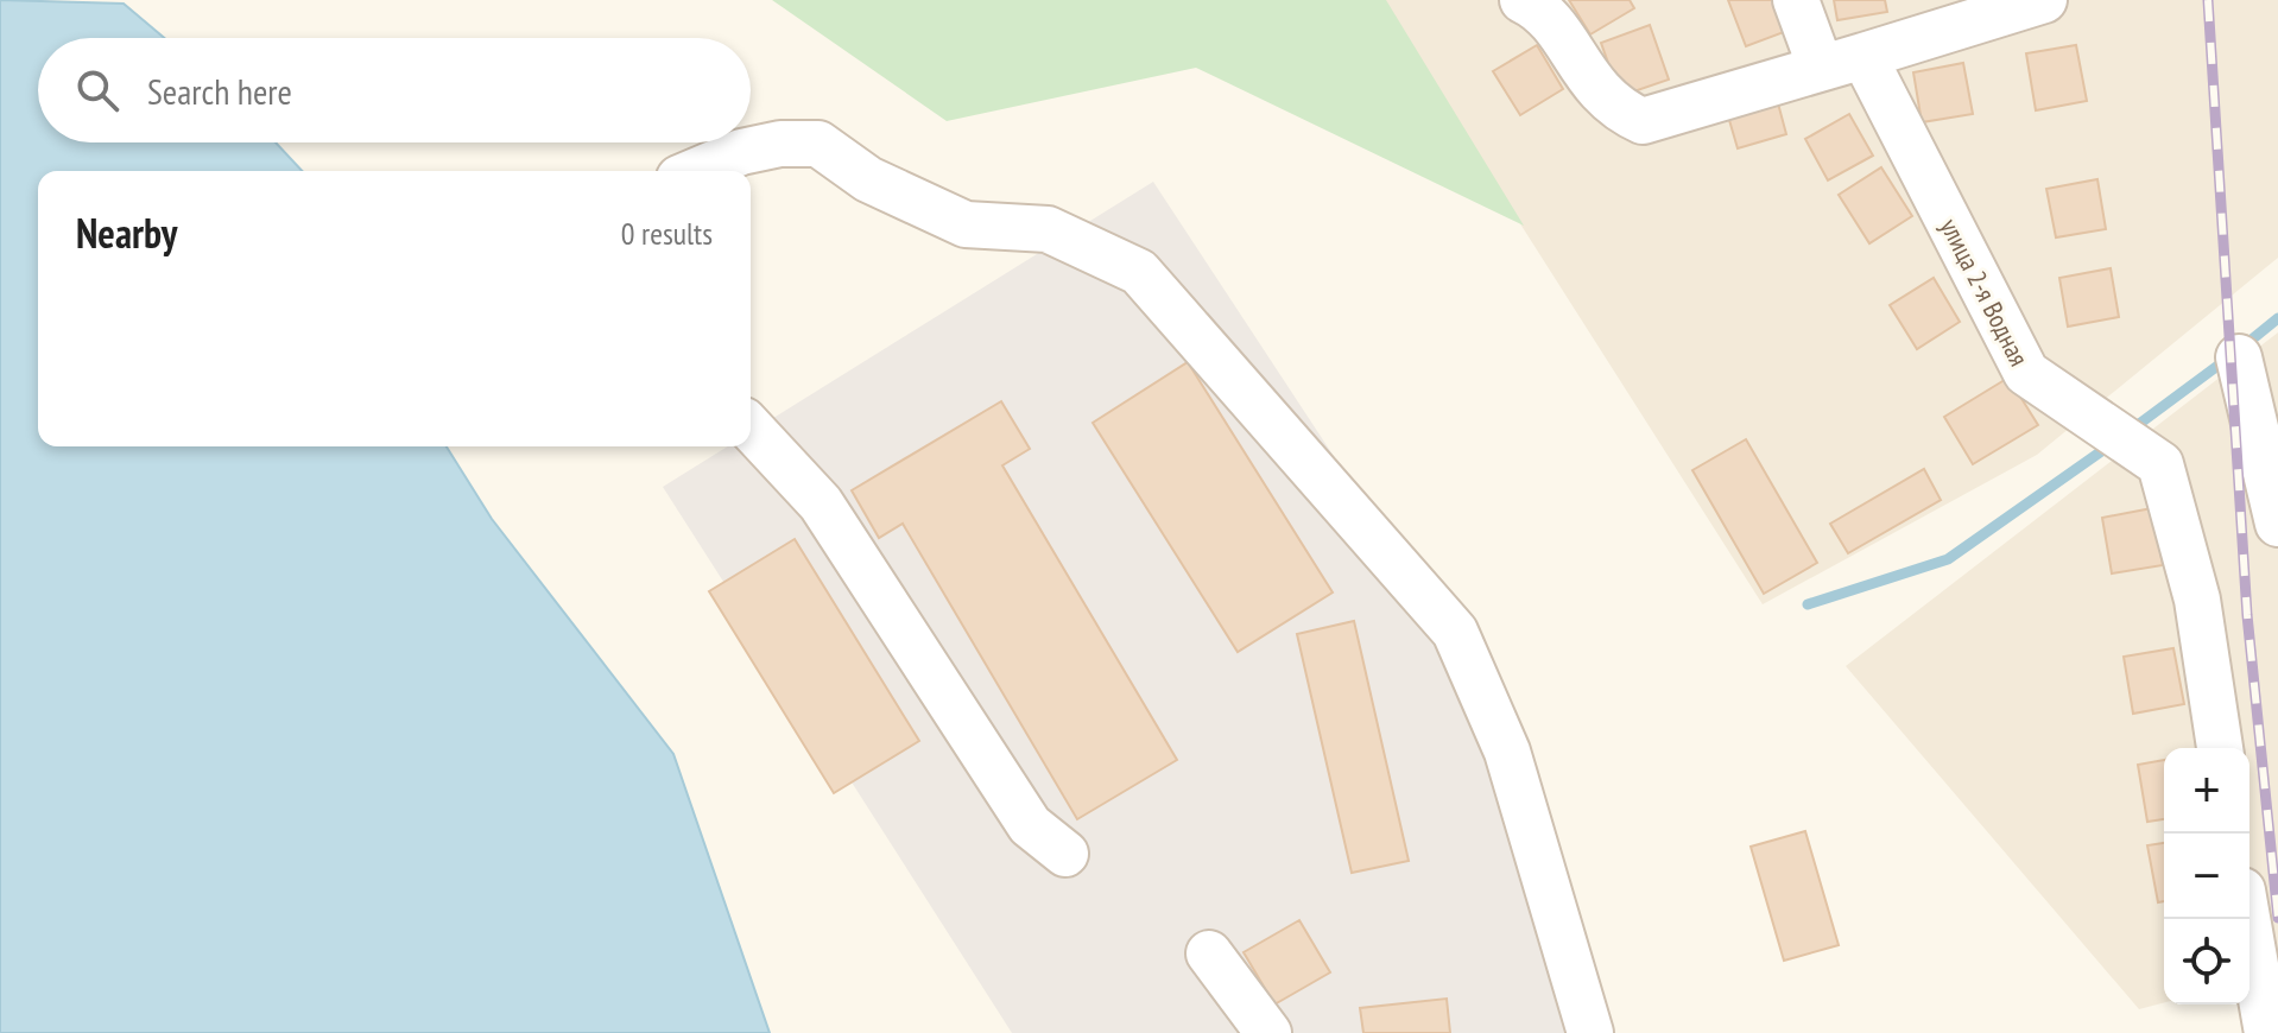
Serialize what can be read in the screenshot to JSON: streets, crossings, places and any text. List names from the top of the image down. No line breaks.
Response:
{"streets":{"street":["улица 2-я Водная"]},"page":{"search":"Search here","heading":["Nearby","0 results"],"map_buttons":["+","−"]}}
